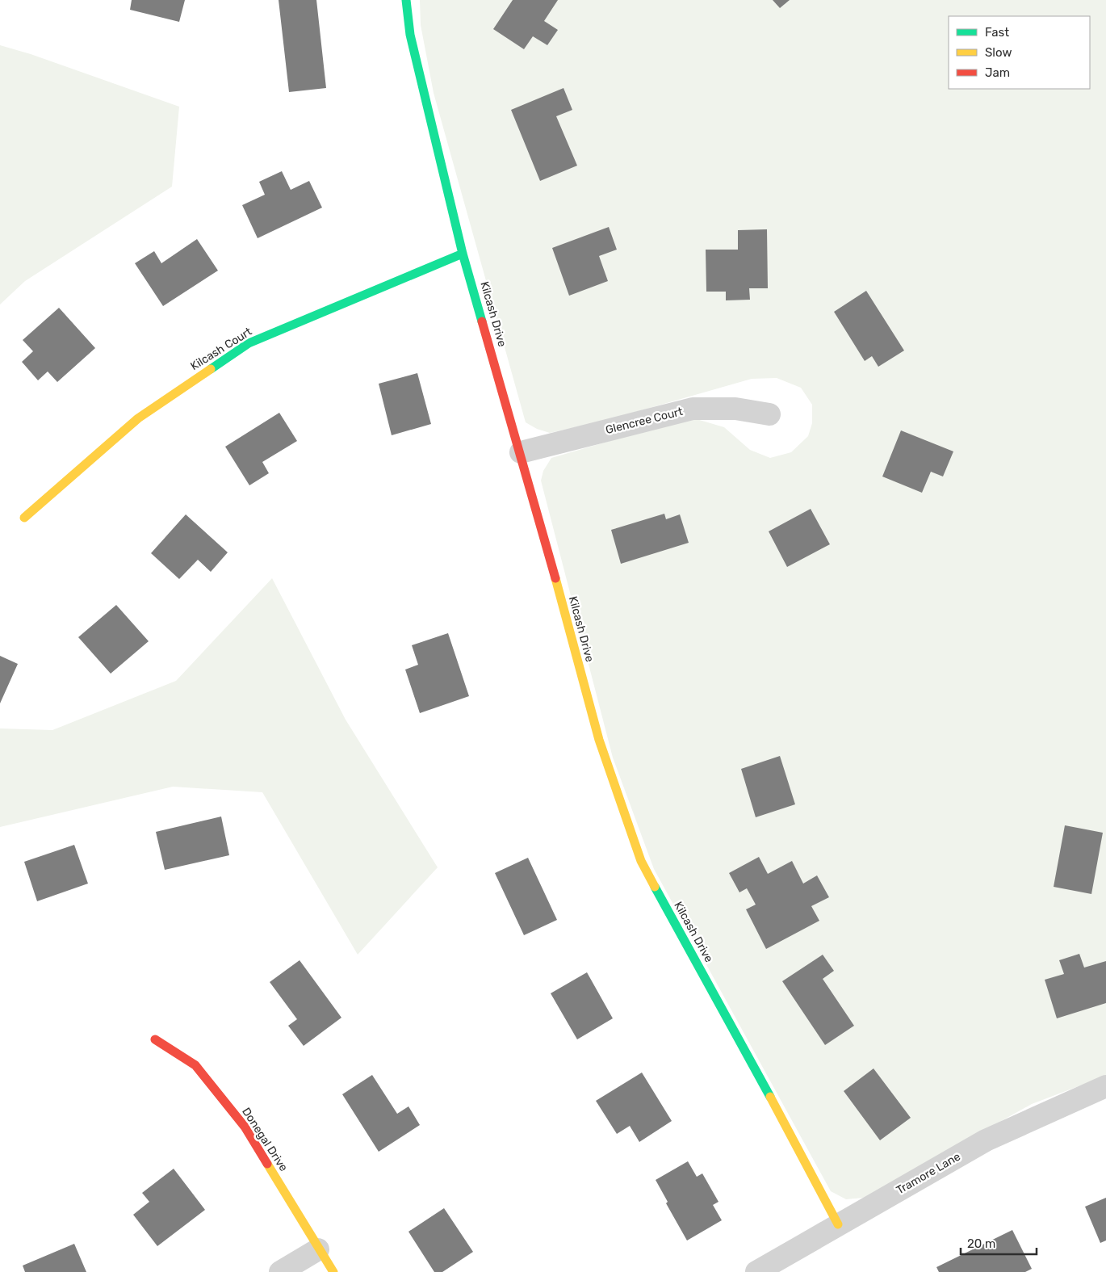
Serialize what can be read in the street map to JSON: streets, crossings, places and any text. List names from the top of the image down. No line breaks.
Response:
{"streets":{"street":["Kilcash Drive","Kilcash Court","Glencree Court","Donegal Drive","Tramore Lane"]},"crossings":[["Kilcash Drive","Kilcash Court"],["Kilcash Drive","Glencree Court"],["Kilcash Drive","Tramore Lane"]],"legend":["Fast","Slow","Jam"],"scale_bar":"20 m"}
